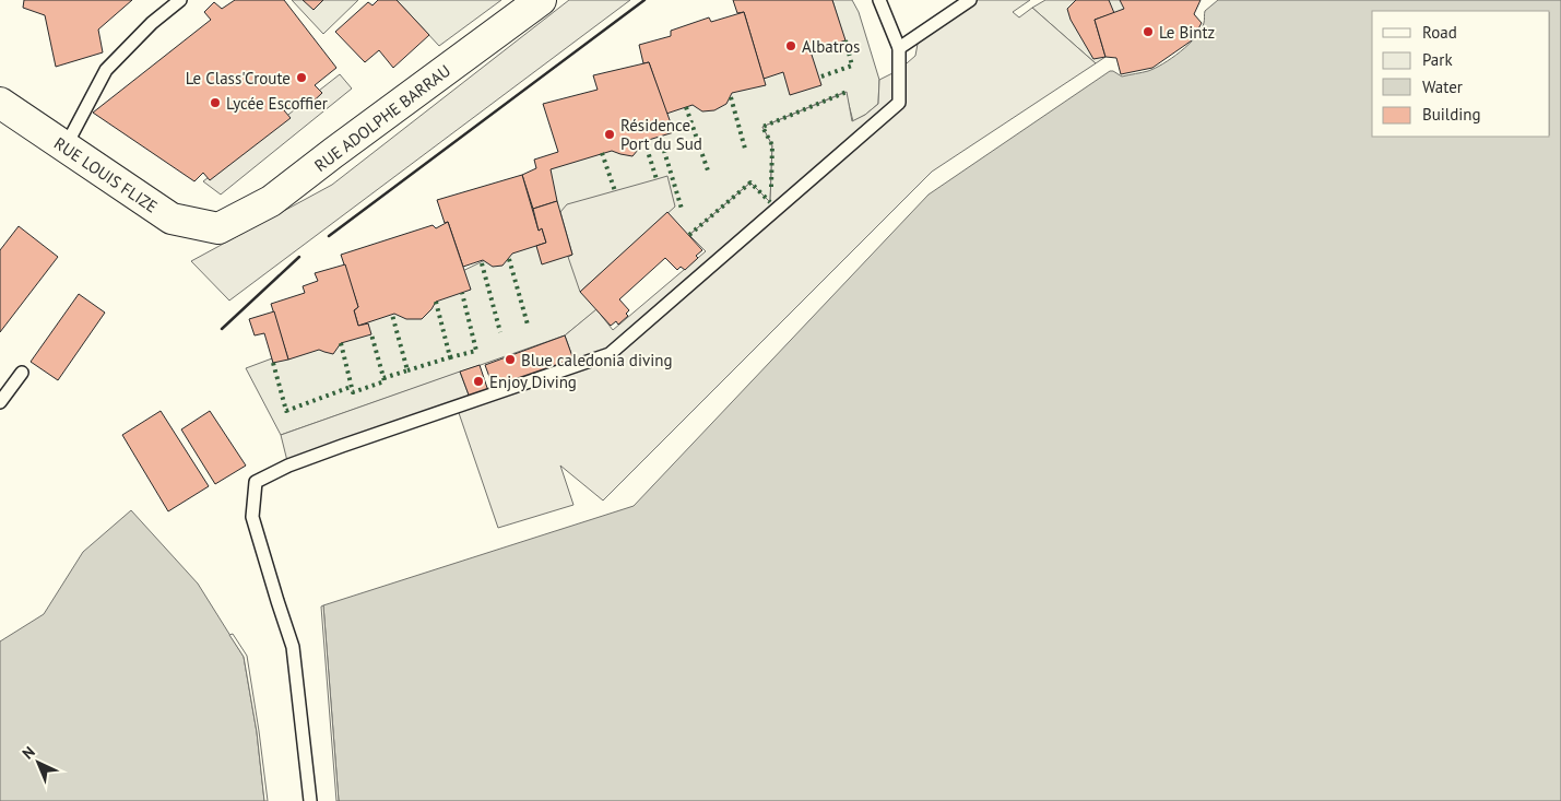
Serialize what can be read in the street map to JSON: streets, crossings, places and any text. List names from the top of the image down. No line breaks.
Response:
{"streets":{"street":["RUE ADOLPHE BARRAU","RUE LOUIS FLIZE"]},"crossings":[["RUE ADOLPHE BARRAU","RUE LOUIS FLIZE"]],"places":["Le Bintz","Albatros","Le Class'Croute","Lycée Escoffier","Résidence Port du Sud","Blue caledonia diving","Enjoy Diving"],"legend":["Road","Park","Water","Building"],"north":"top left"}
